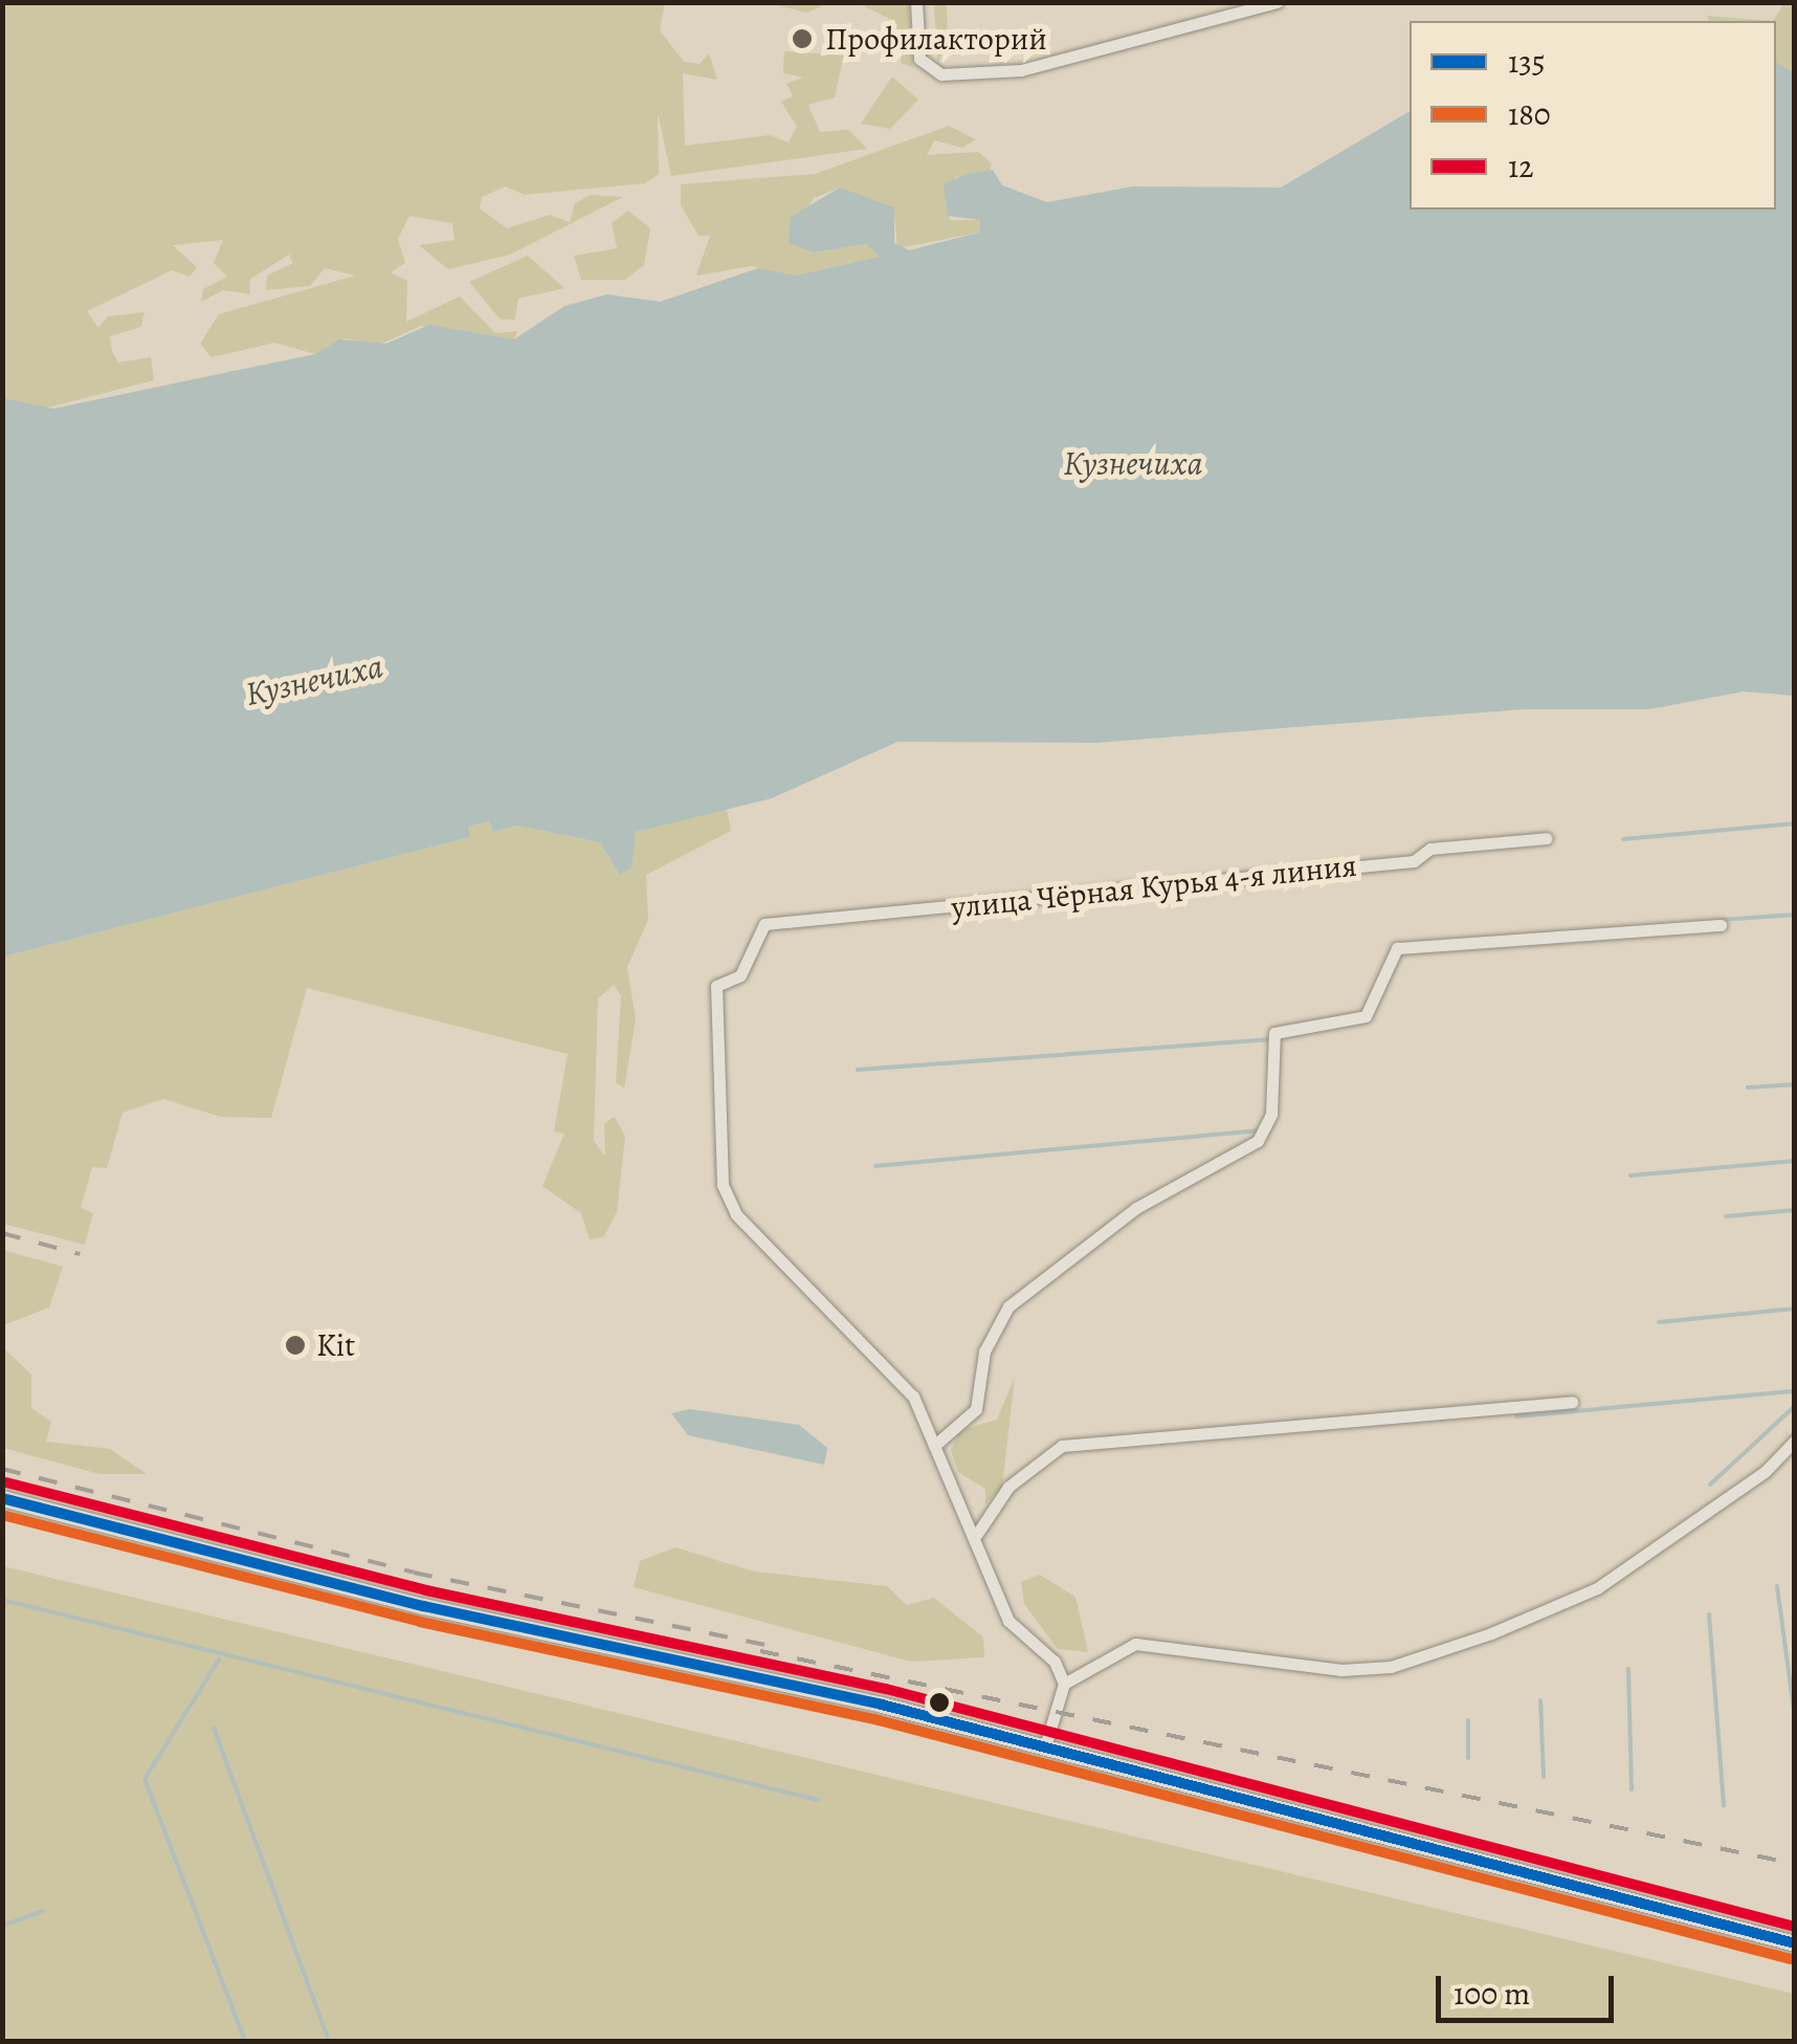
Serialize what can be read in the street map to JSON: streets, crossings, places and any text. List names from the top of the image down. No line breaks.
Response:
{"streets":{"street":["улица Чёрная Курья 4-я линия"]},"water":["Кузнечиха"],"places":["Профилакторий","Kit"],"lines":["transit line 12","transit line 135","transit line 180"],"legend":["135","180","12"],"scale_bar":"100 m"}
